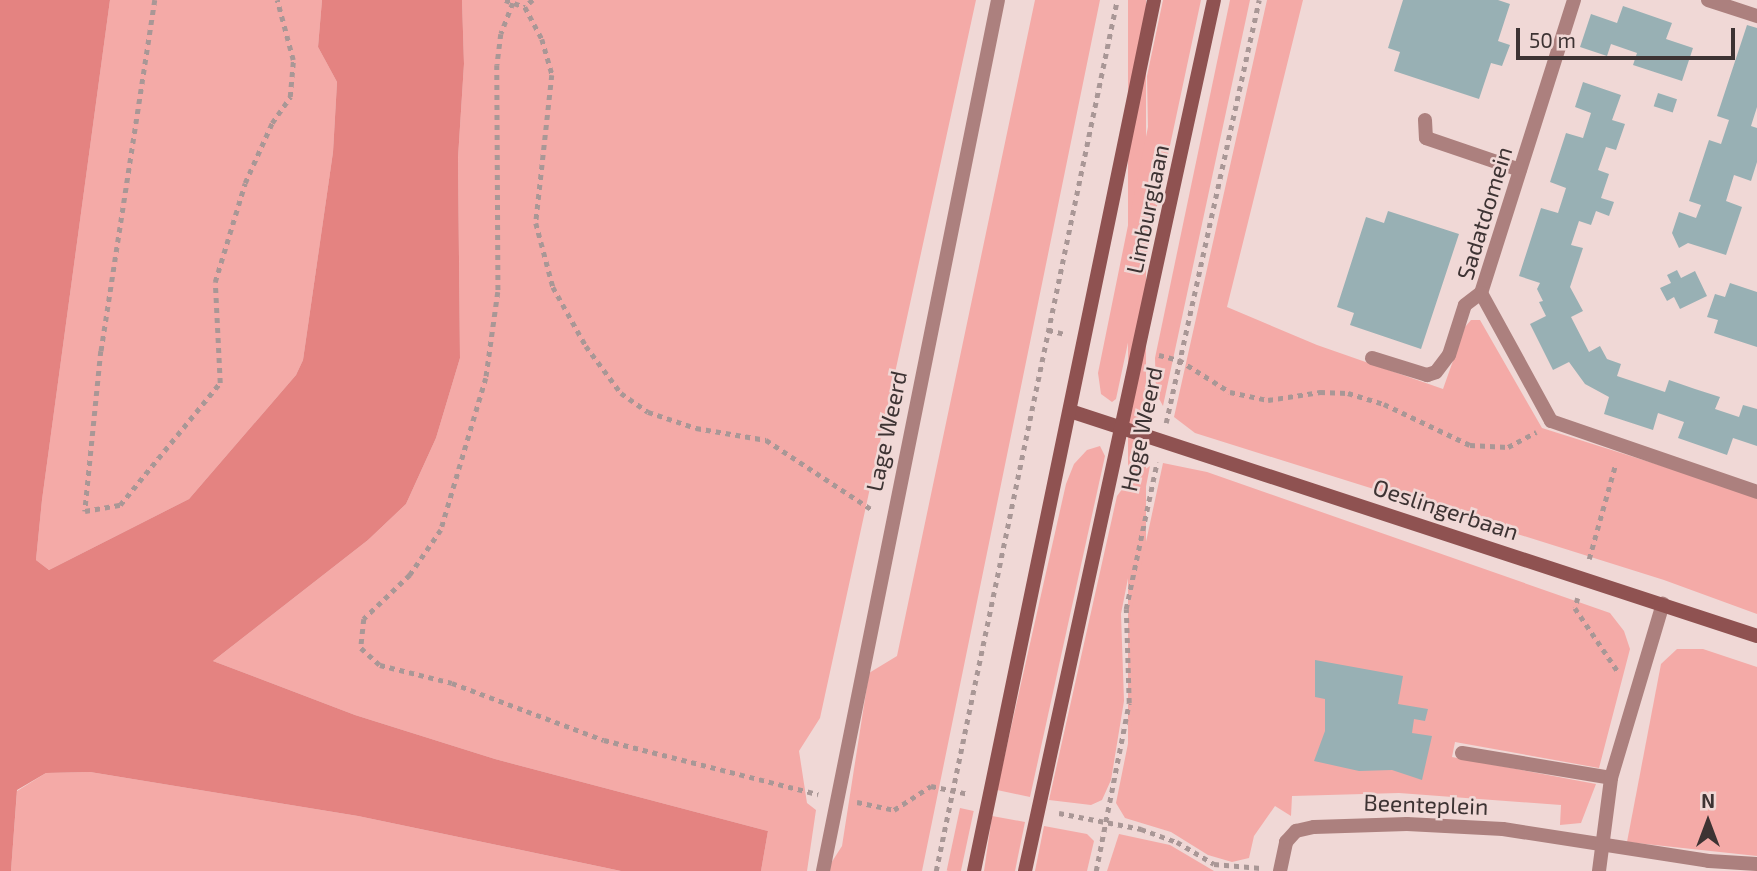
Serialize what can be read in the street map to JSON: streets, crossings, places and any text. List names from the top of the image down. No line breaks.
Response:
{"streets":{"main road":["Limburglaan","Hoge Weerd","Oeslingerbaan"],"street":["Sadatdomein","Lage Weerd","Beenteplein"]},"crossings":[["Limburglaan","Hoge Weerd"],["Limburglaan","Oeslingerbaan"],["Hoge Weerd","Oeslingerbaan"]],"scale_bar":"50 m","north":"top"}
